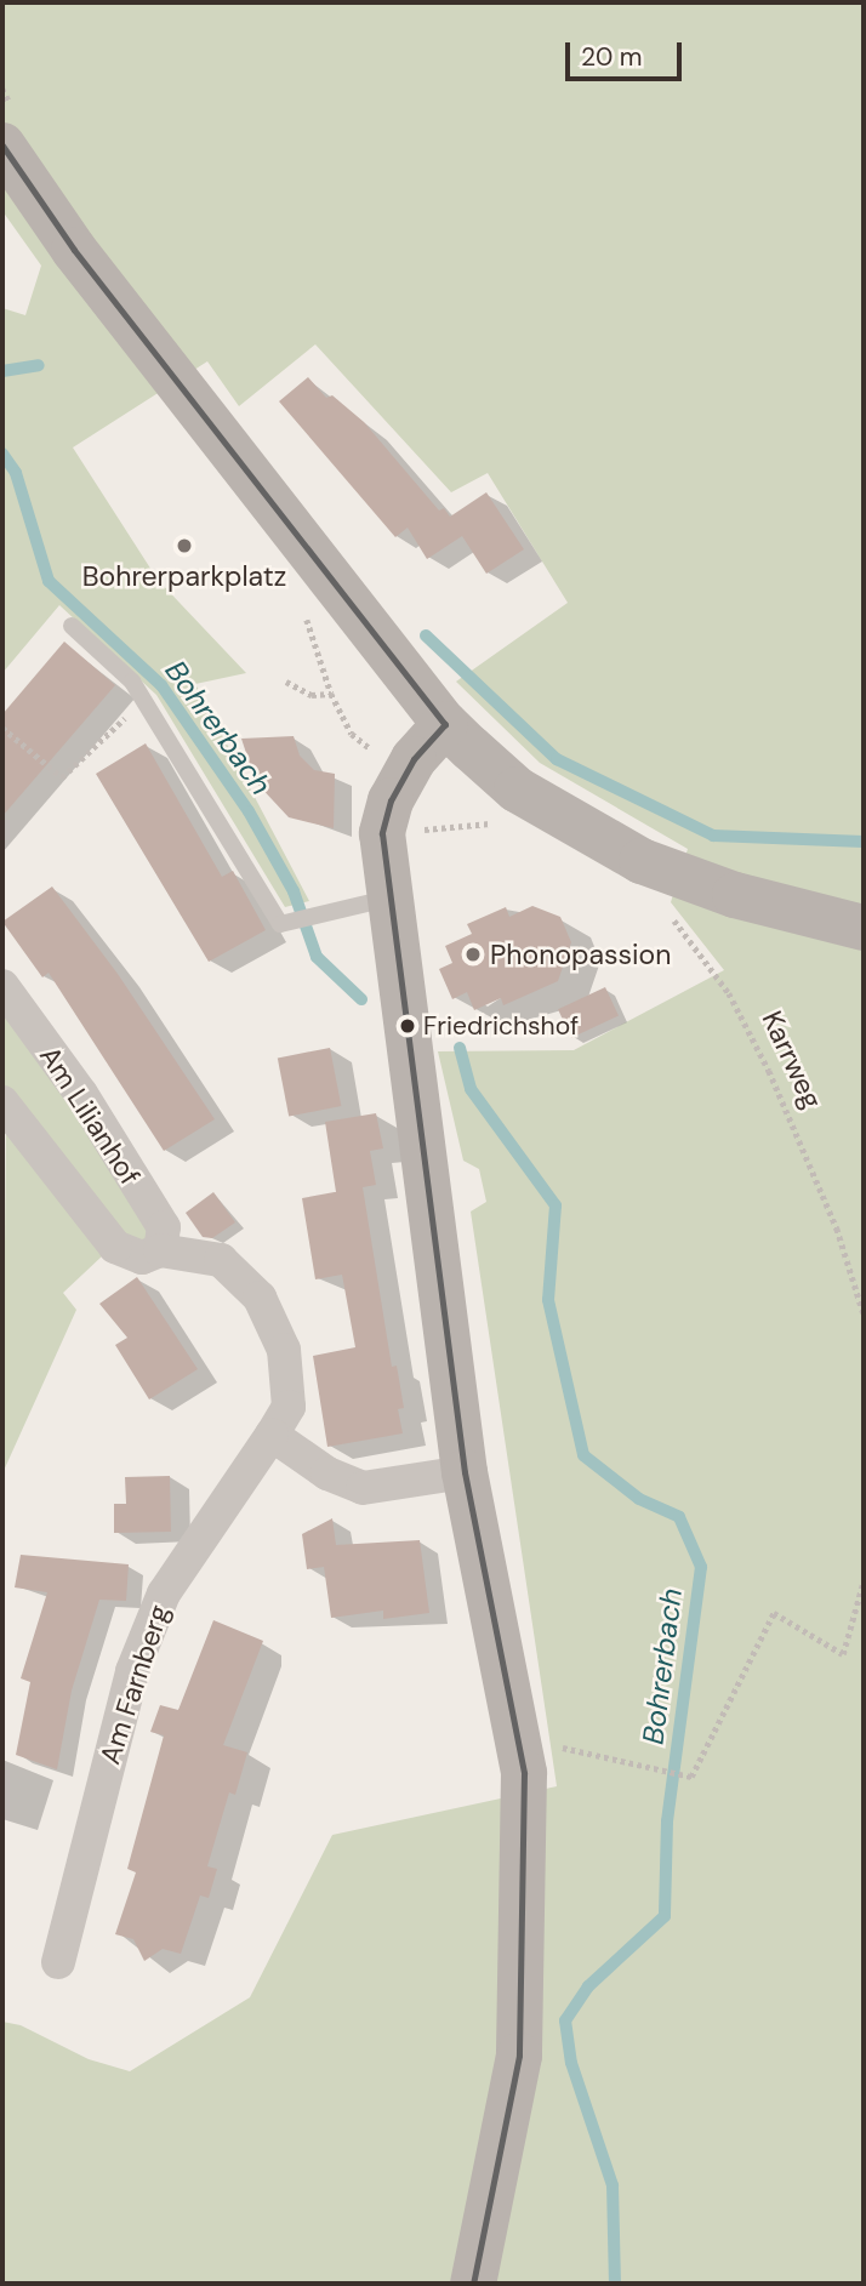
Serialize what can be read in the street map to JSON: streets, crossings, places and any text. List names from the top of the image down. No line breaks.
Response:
{"streets":{"street":["Am Lilianhof","Am Farnberg"],"path":["Karrweg"]},"crossings":[["Am Lilianhof","Am Farnberg"]],"water":["Bohrerbach"],"places":["Bohrerparkplatz","Phonopassion","Friedrichshof"],"scale_bar":"20 m"}
